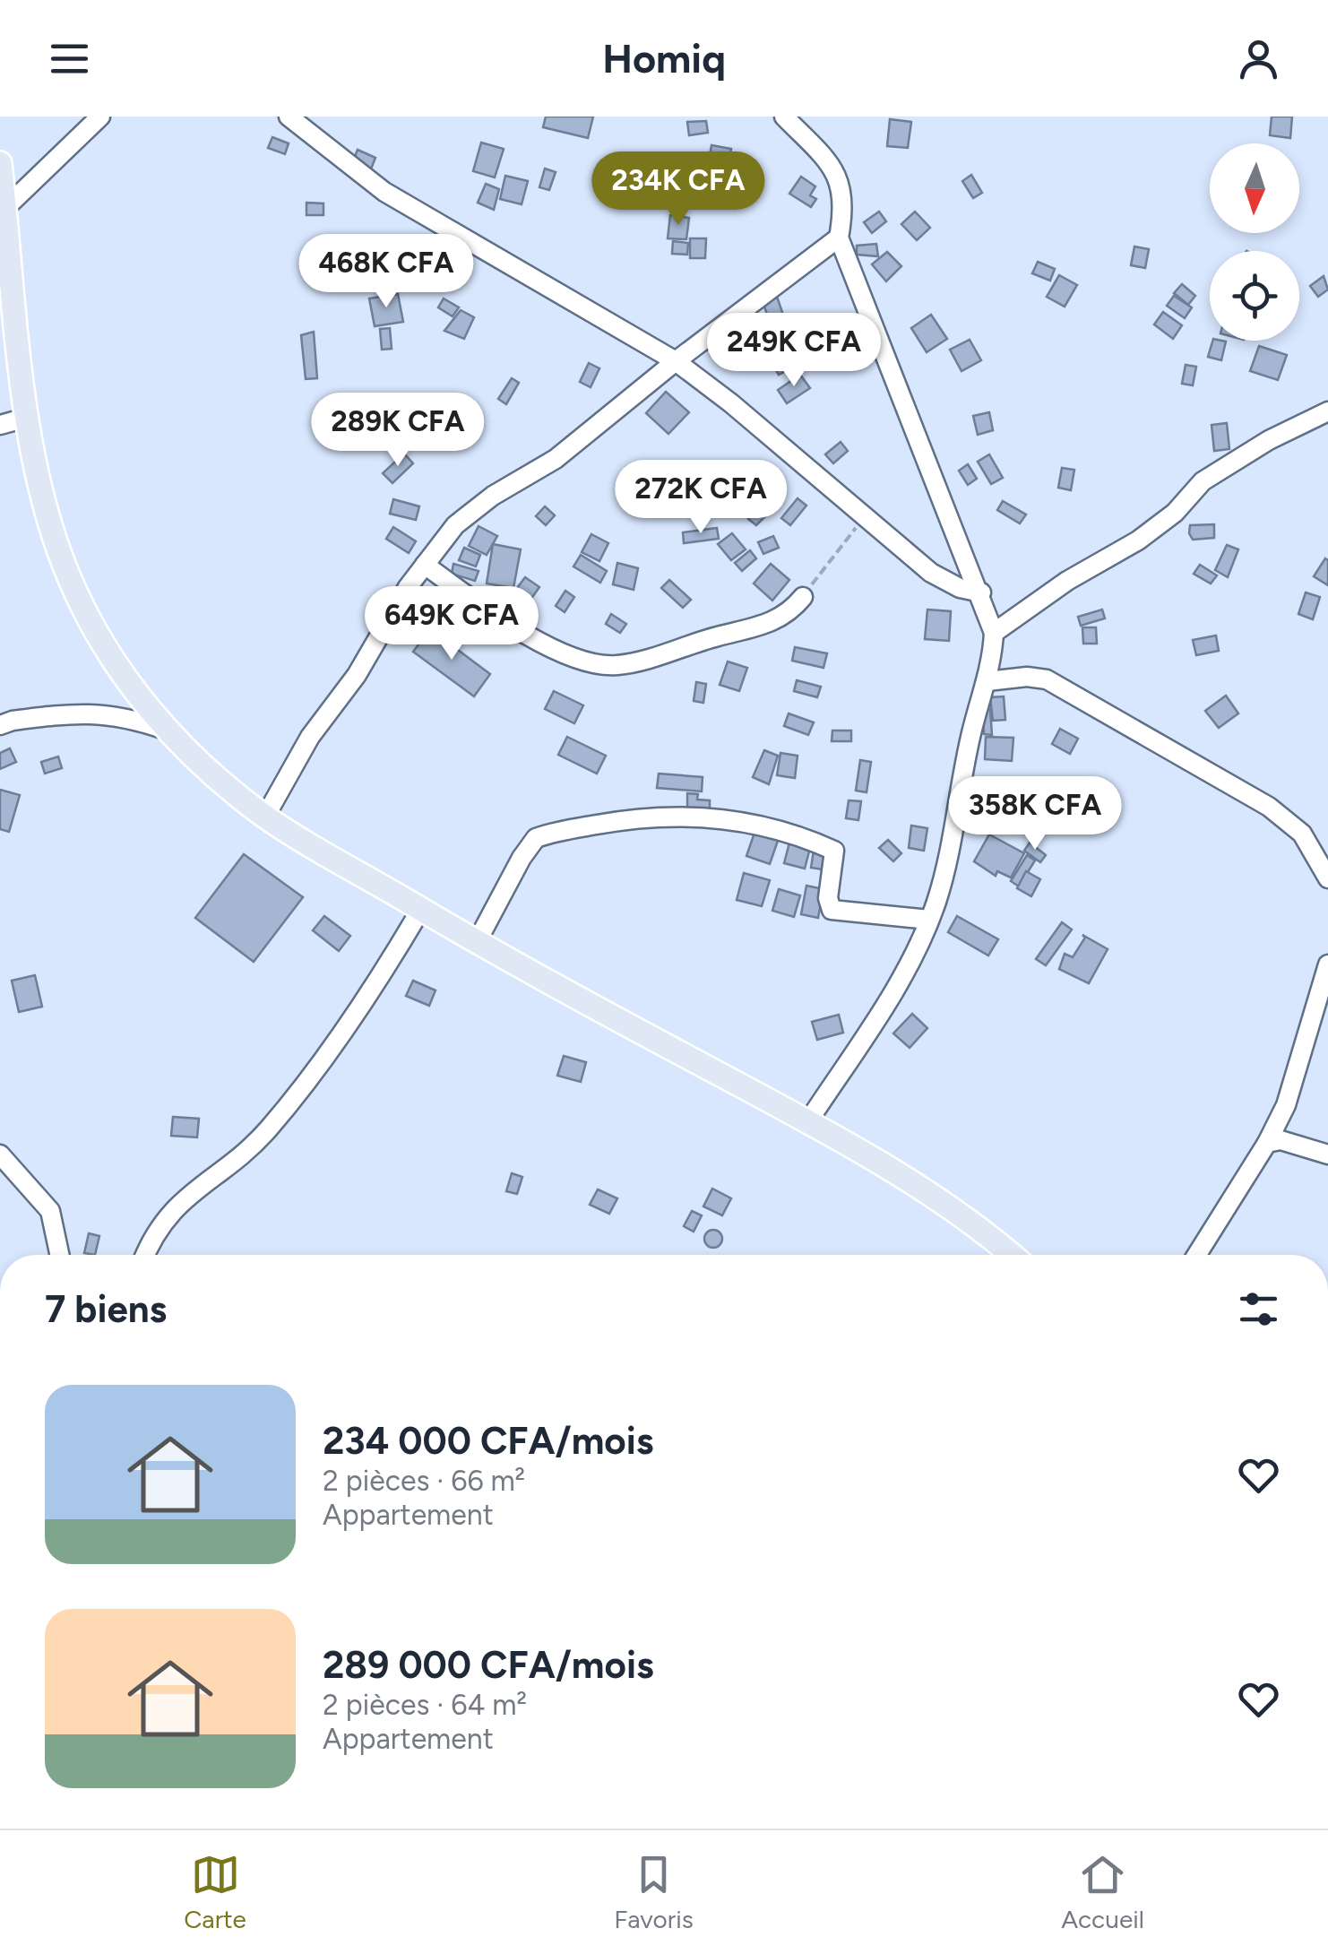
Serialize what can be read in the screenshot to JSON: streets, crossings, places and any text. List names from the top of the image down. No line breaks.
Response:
{"north":"bottom","page":{"header":"Homiq","price":["234K CFA","468K CFA","249K CFA","289K CFA","272K CFA","649K CFA","358K CFA"],"heading":"7 biens","list":[{"name":"234 000 CFA/mois","note":"2 pièces · 66 m² · Appartement"},{"name":"289 000 CFA/mois","note":"2 pièces · 64 m² · Appartement"}],"tabs":["Carte","Favoris","Accueil"]}}
